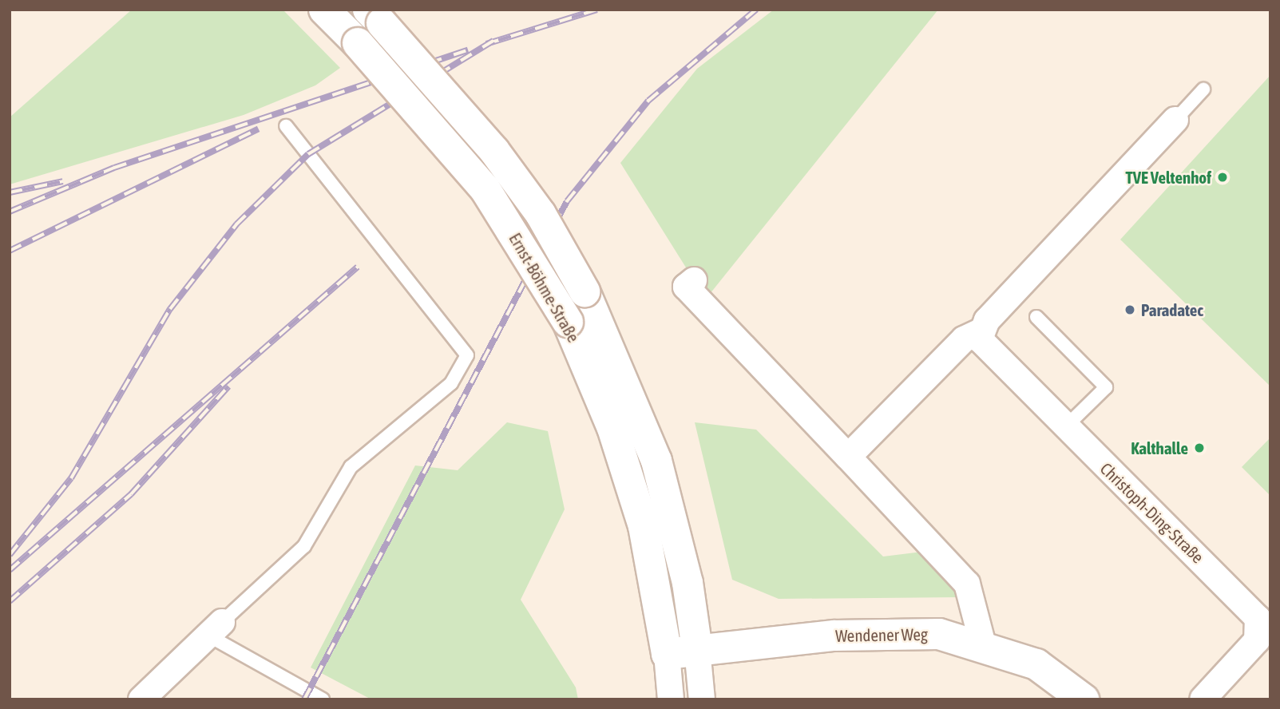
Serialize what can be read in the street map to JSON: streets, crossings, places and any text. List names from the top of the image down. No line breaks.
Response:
{"streets":{"street":["Ernst-Böhme-Straße","Christoph-Ding-Straße","Wendener Weg"]},"crossings":[["Ernst-Böhme-Straße","Wendener Weg"]],"places":["TVE Veltenhof","Paradatec","Kalthalle"]}
